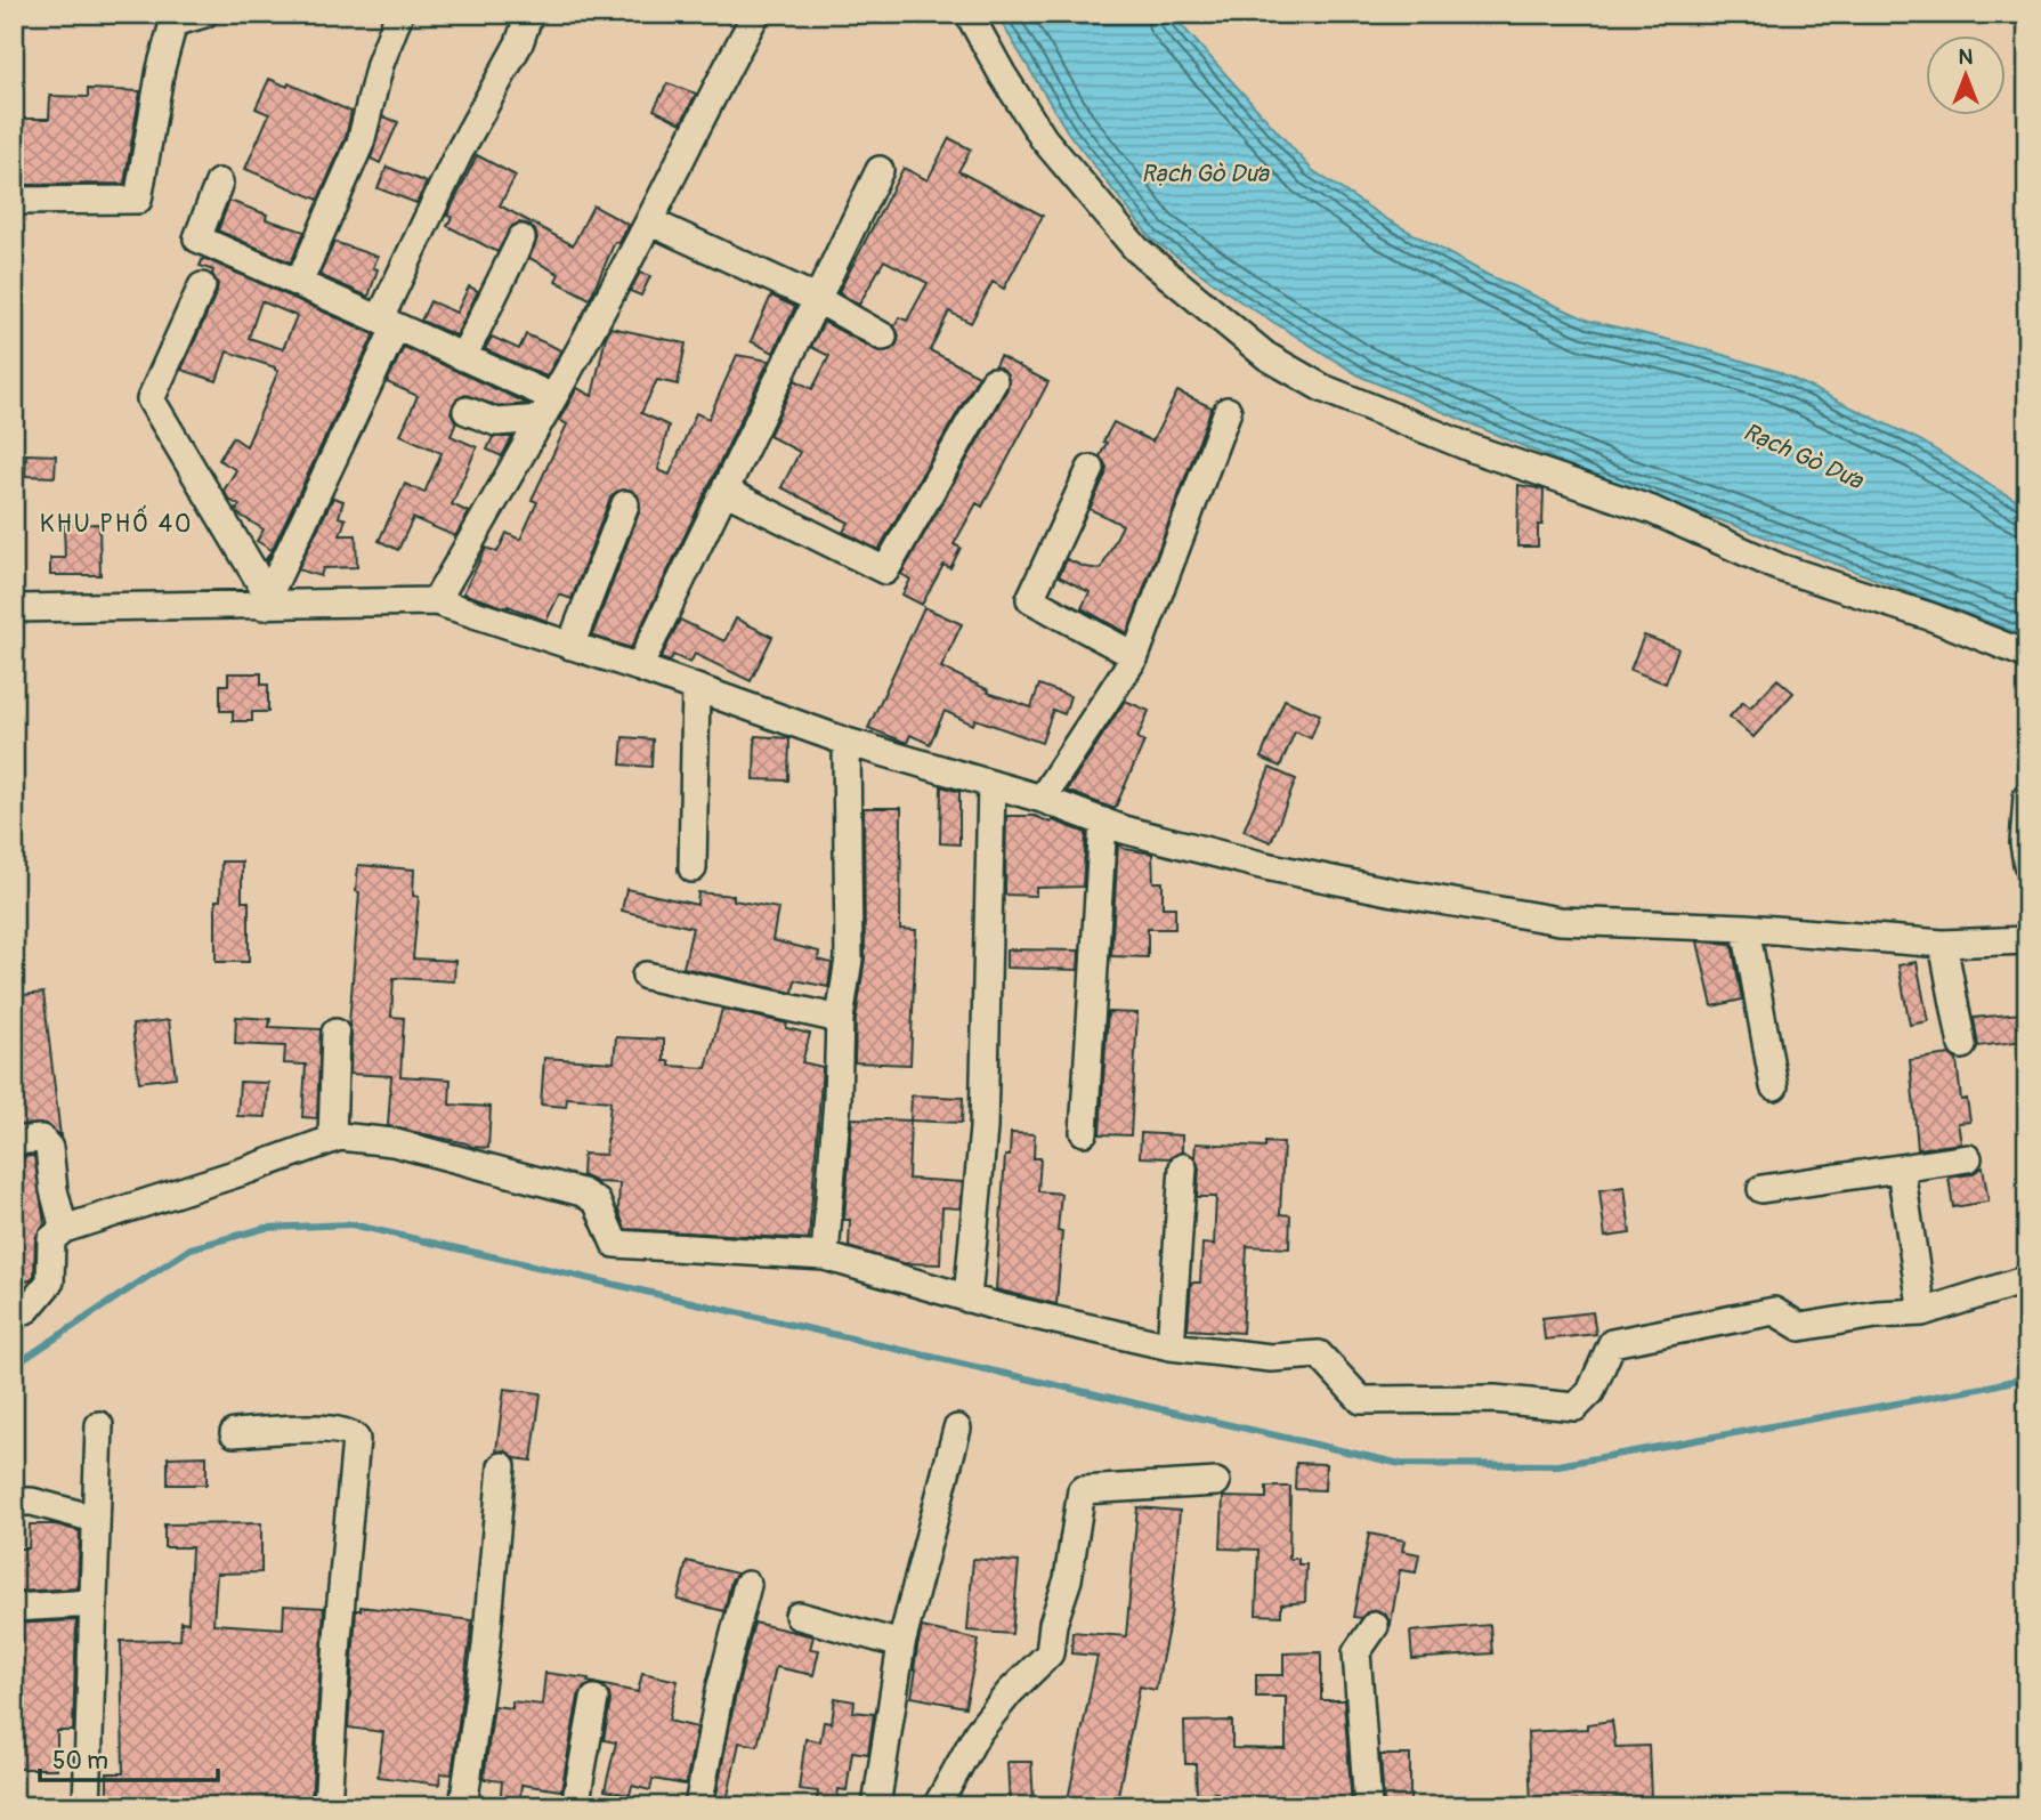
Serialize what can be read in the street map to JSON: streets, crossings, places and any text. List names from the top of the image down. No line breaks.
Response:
{"districts":["KHU PHỐ 40"],"water":["Rạch Gò Dưa"],"scale_bar":"50 m","north":"top"}
